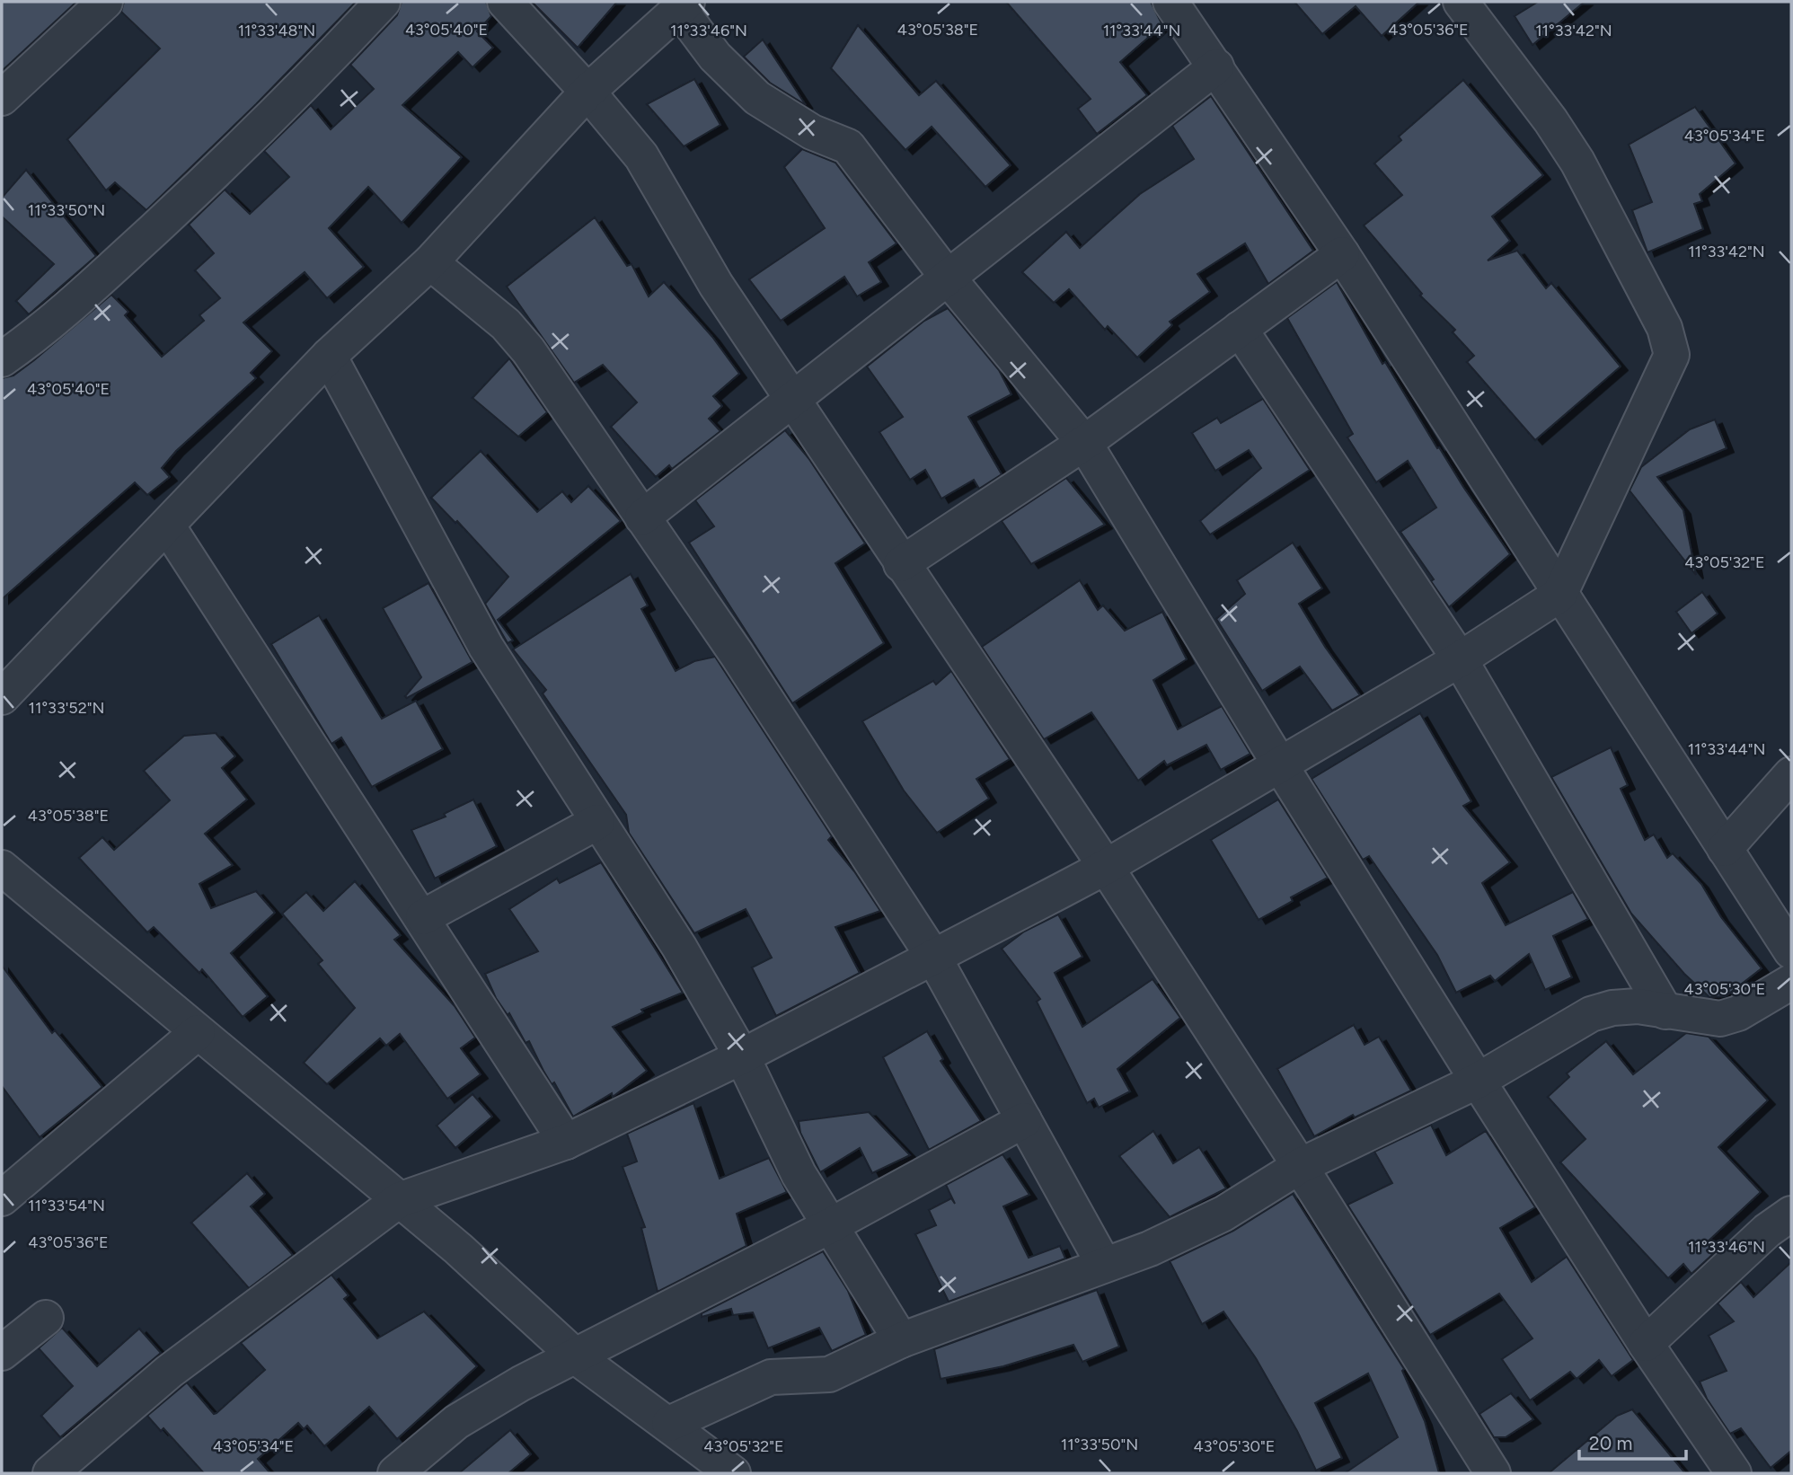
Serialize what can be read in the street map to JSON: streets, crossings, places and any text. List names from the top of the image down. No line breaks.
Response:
{"scale_bar":"20 m","coordinates":["43°05'40\"E","43°05'38\"E","43°05'36\"E","11°33'48\"N","11°33'46\"N","11°33'44\"N","11°33'42\"N","43°05'34\"E","11°33'50\"N","43°05'32\"E","11°33'52\"N","43°05'30\"E","11°33'54\"N"]}
